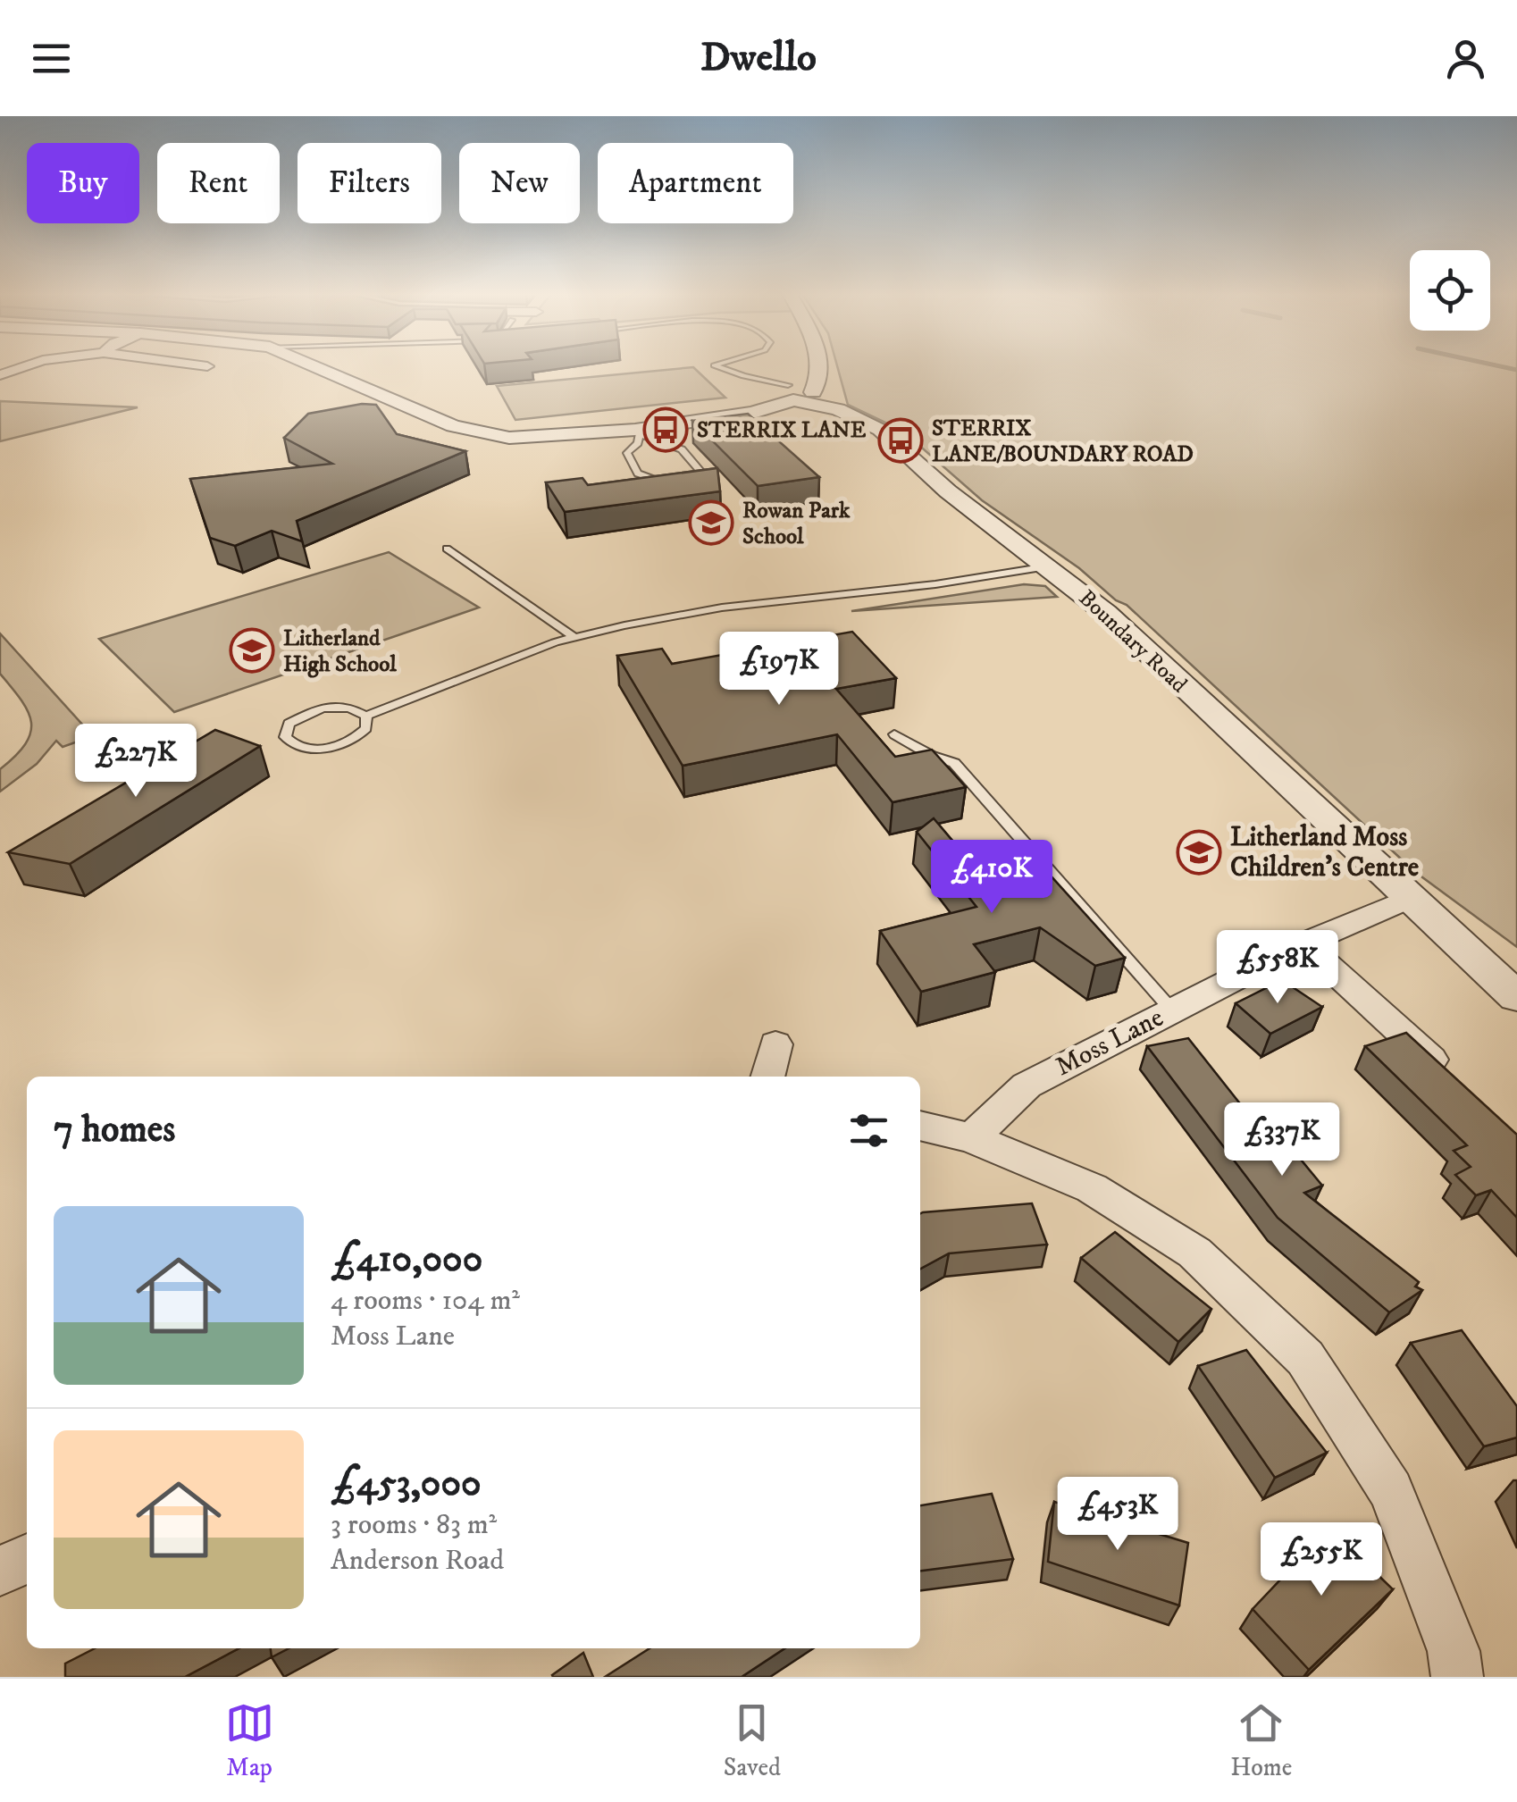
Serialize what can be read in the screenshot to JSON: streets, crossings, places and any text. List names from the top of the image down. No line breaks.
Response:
{"streets":{"street":["Boundary Road","Moss Lane"]},"crossings":[["Boundary Road","Moss Lane"]],"places":{"bus stop":["STERRIX LANE","STERRIX LANE/BOUNDARY ROAD"],"school or university":["Rowan Park School","Litherland High School","Litherland Moss Children's Centre"]},"page":{"header":"Dwello","chip":["Buy","Rent","Filters","New","Apartment"],"price":["£197K","£227K","£410K","£558K","£337K","£453K","£255K"],"heading":"7 homes","list":[{"name":"£410,000","note":"4 rooms · 104 m² · Moss Lane"},{"name":"£453,000","note":"3 rooms · 83 m² · Anderson Road"}],"tabs":["Map","Saved","Home"]}}
